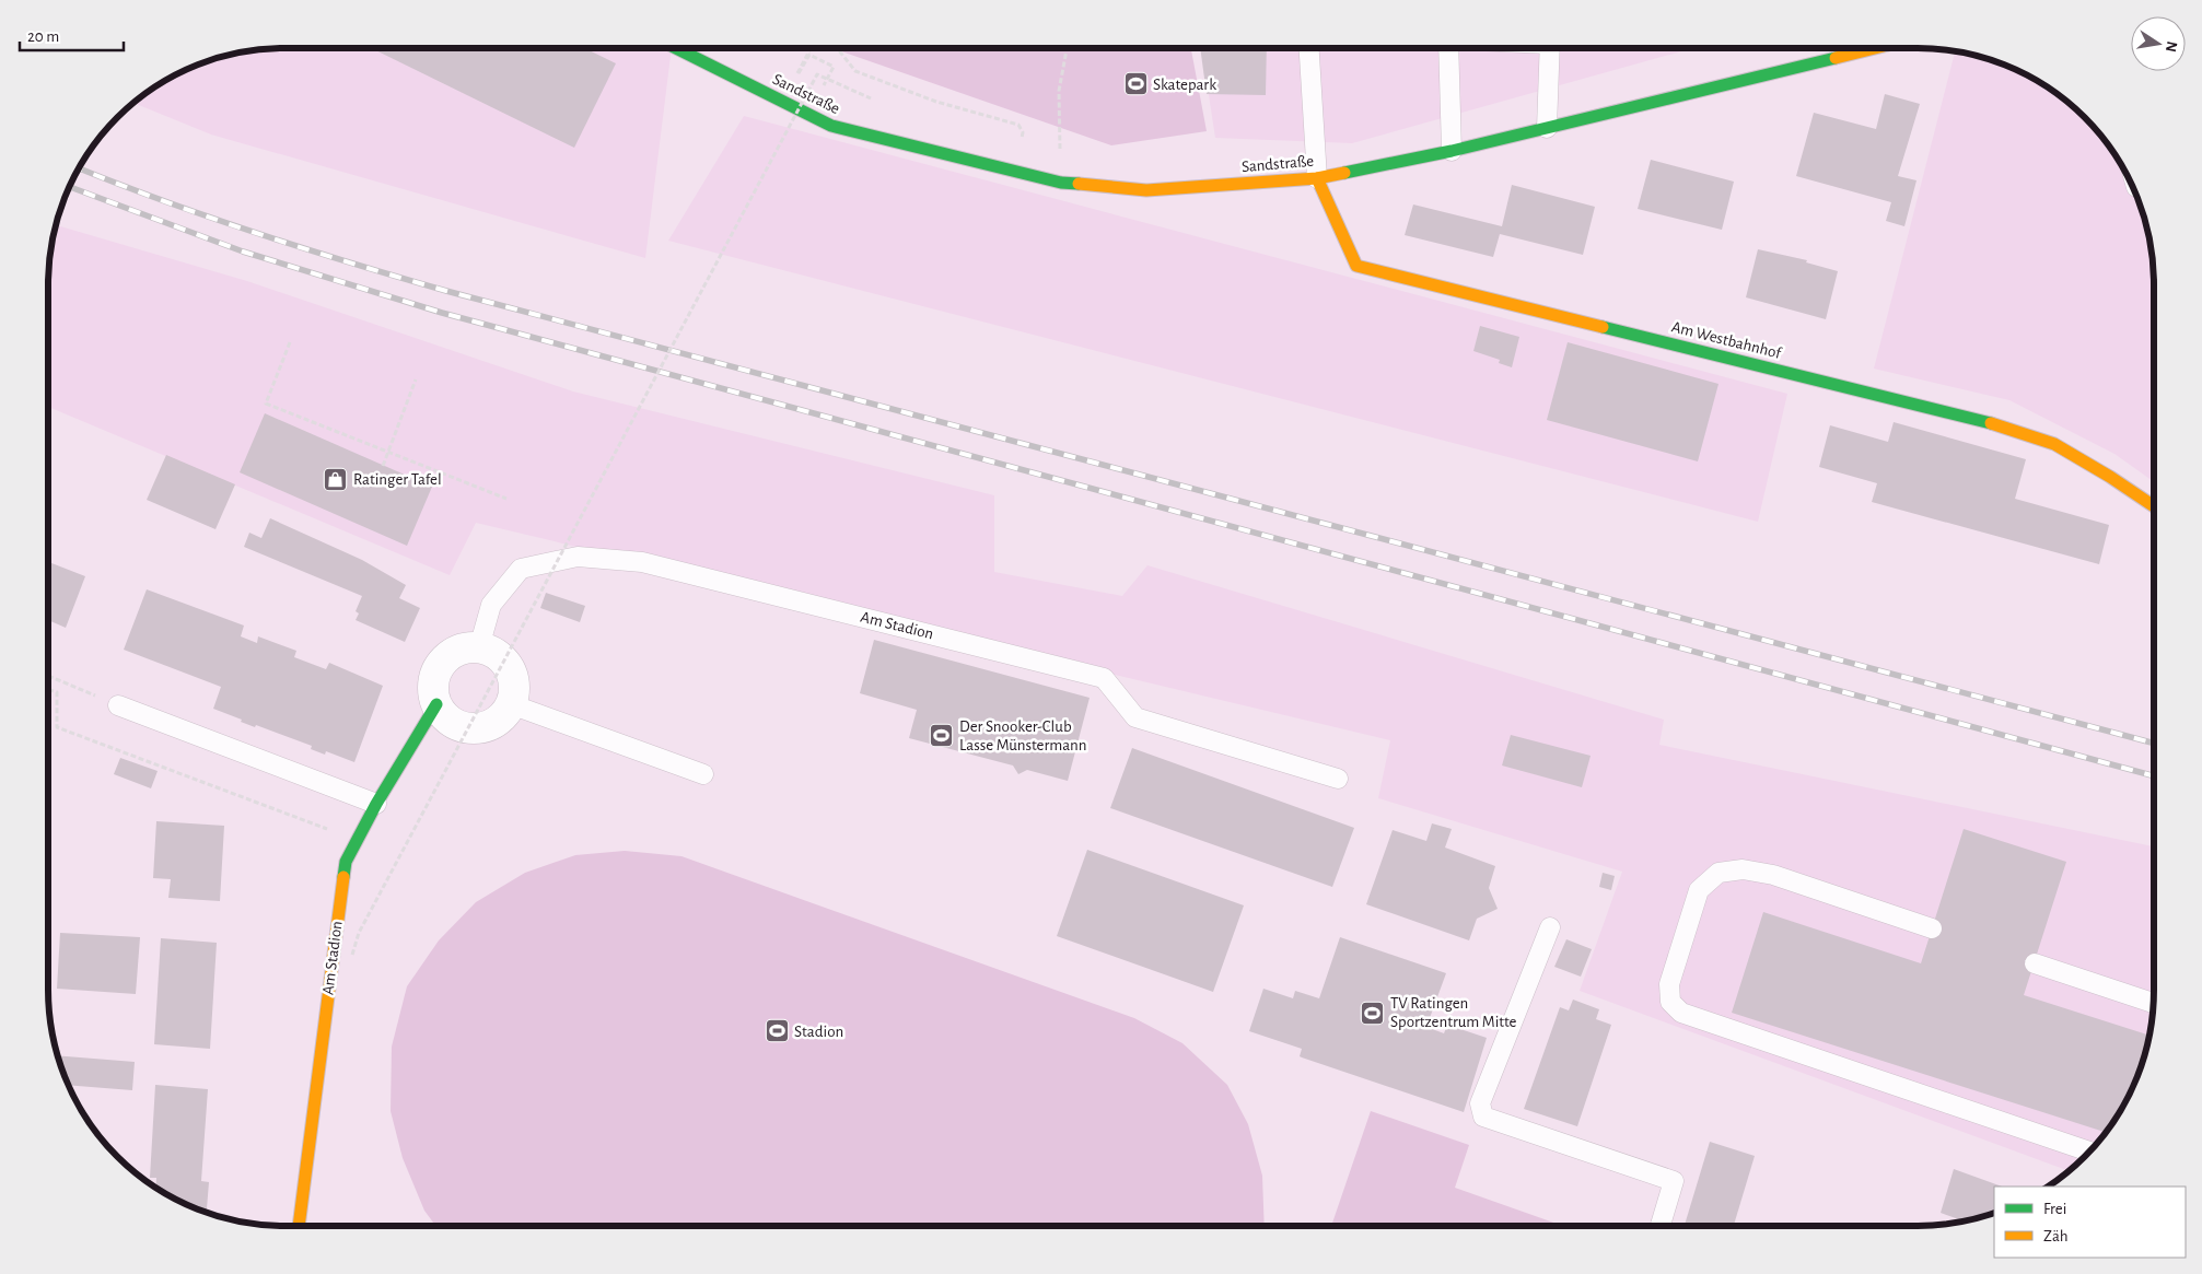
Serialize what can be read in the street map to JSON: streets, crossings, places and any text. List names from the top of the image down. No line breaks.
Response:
{"streets":{"street":["Sandstraße","Am Westbahnhof","Am Stadion"]},"crossings":[["Sandstraße","Am Westbahnhof"]],"places":{"sports":["Skatepark","Der Snooker-Club Lasse Münstermann","TV Ratingen Sportzentrum Mitte","Stadion"],"shop":["Ratinger Tafel"]},"legend":["Frei","Zäh"],"scale_bar":"20 m","north":"right"}
